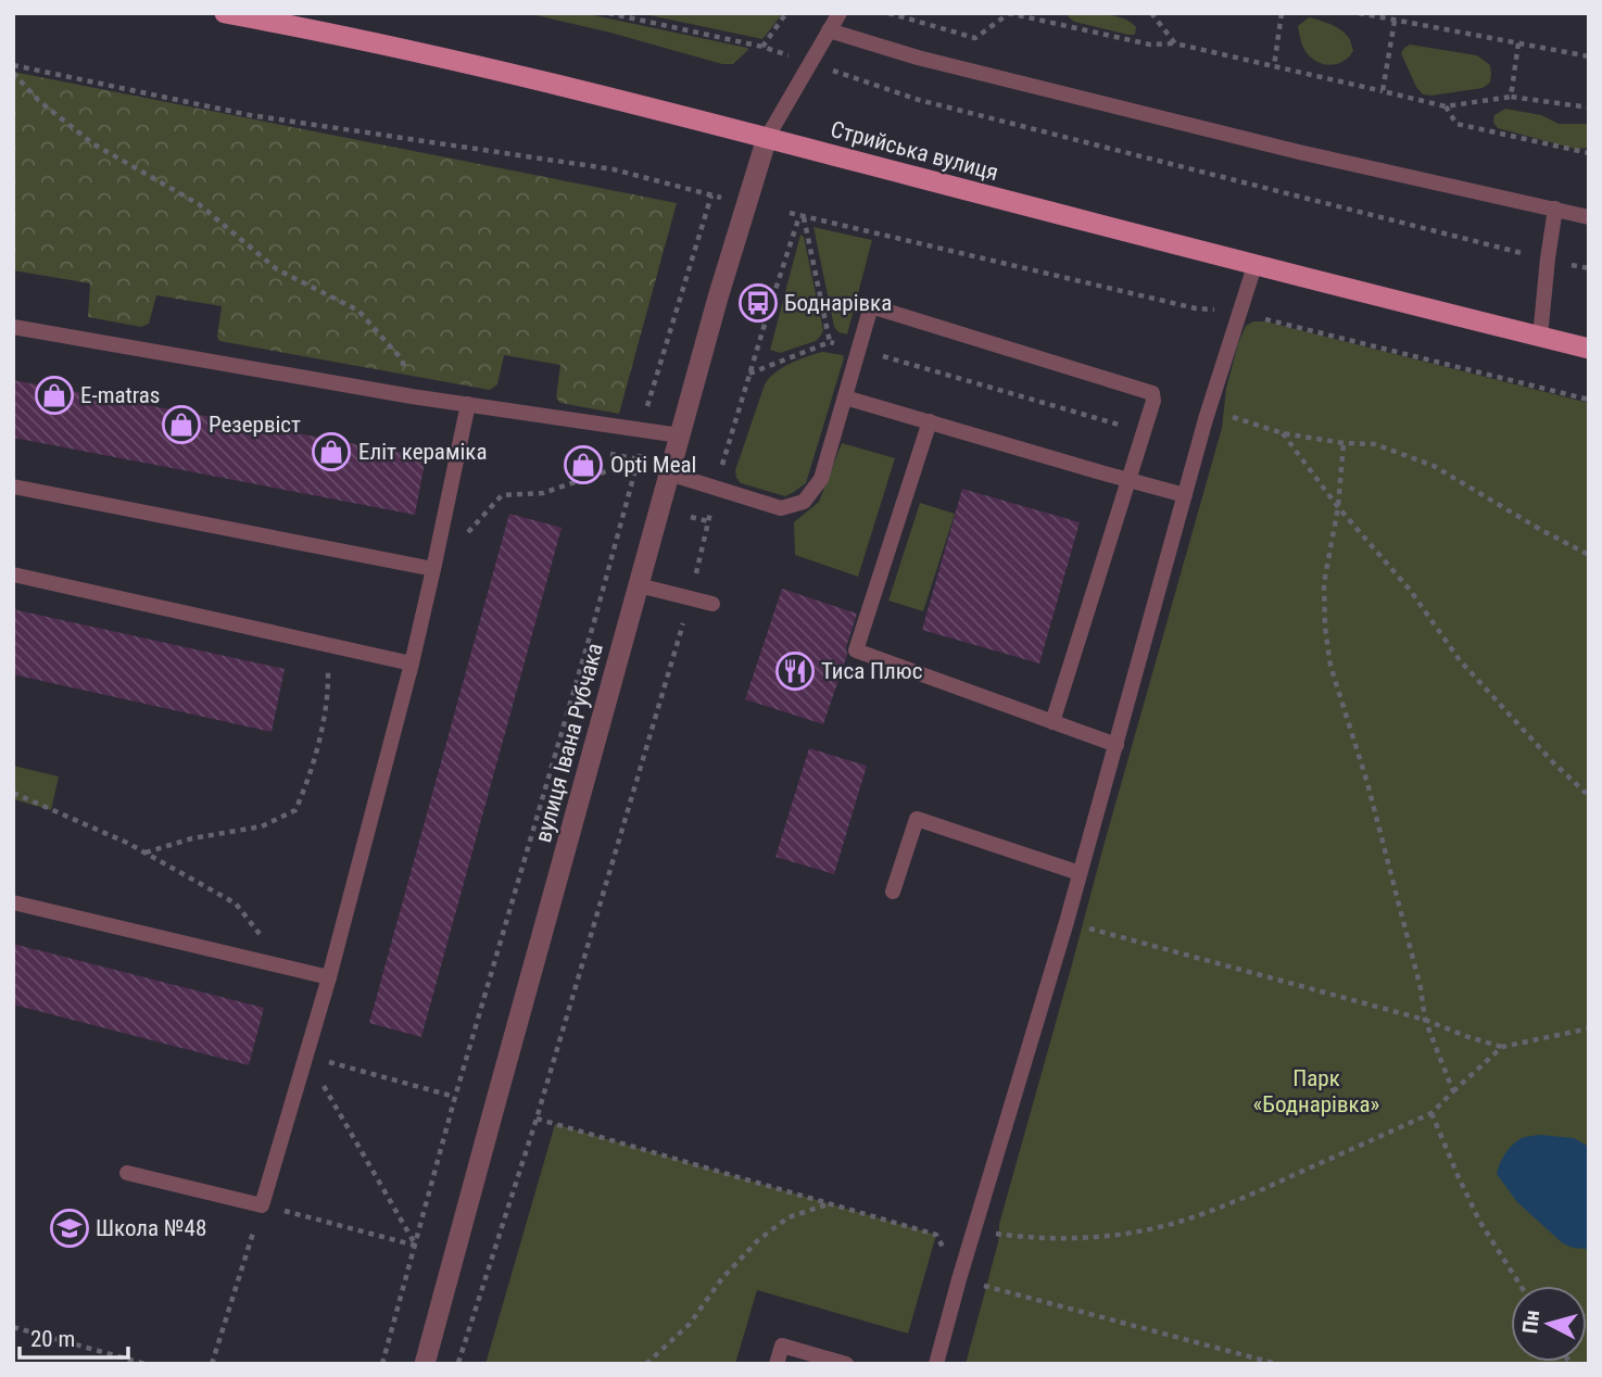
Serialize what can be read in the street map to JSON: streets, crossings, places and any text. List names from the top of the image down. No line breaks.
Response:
{"streets":{"main road":["Стрийська вулиця"],"street":["вулиця Івана Рубчака"]},"crossings":[["Стрийська вулиця","вулиця Івана Рубчака"]],"parks":["Парк «Боднарівка»"],"places":{"bus stop":["Боднарівка"],"shop":["E-matras","Резервіст","Еліт кераміка","Opti Meal"],"restaurant":["Тиса Плюс"],"school or university":["Школа №48"]},"scale_bar":"20 m","north":"left"}
